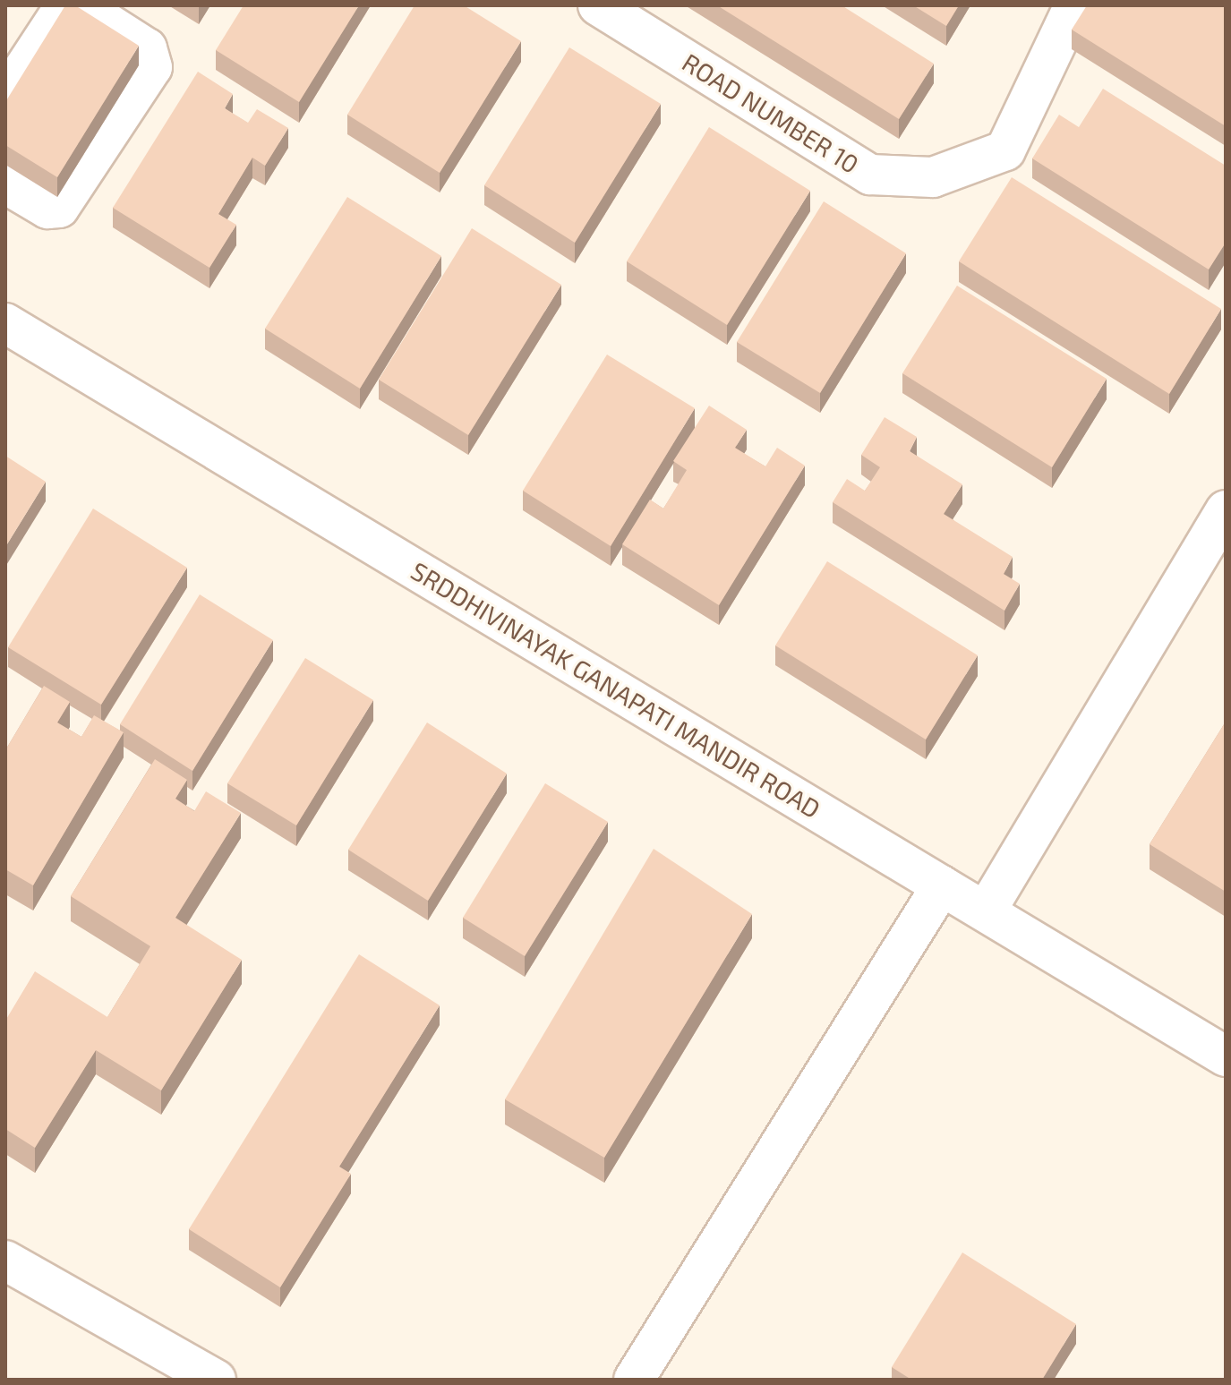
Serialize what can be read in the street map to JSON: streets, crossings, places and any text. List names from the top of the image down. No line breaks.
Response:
{"streets":{"street":["ROAD NUMBER 10","SRDDHIVINAYAK GANAPATI MANDIR ROAD"]}}
